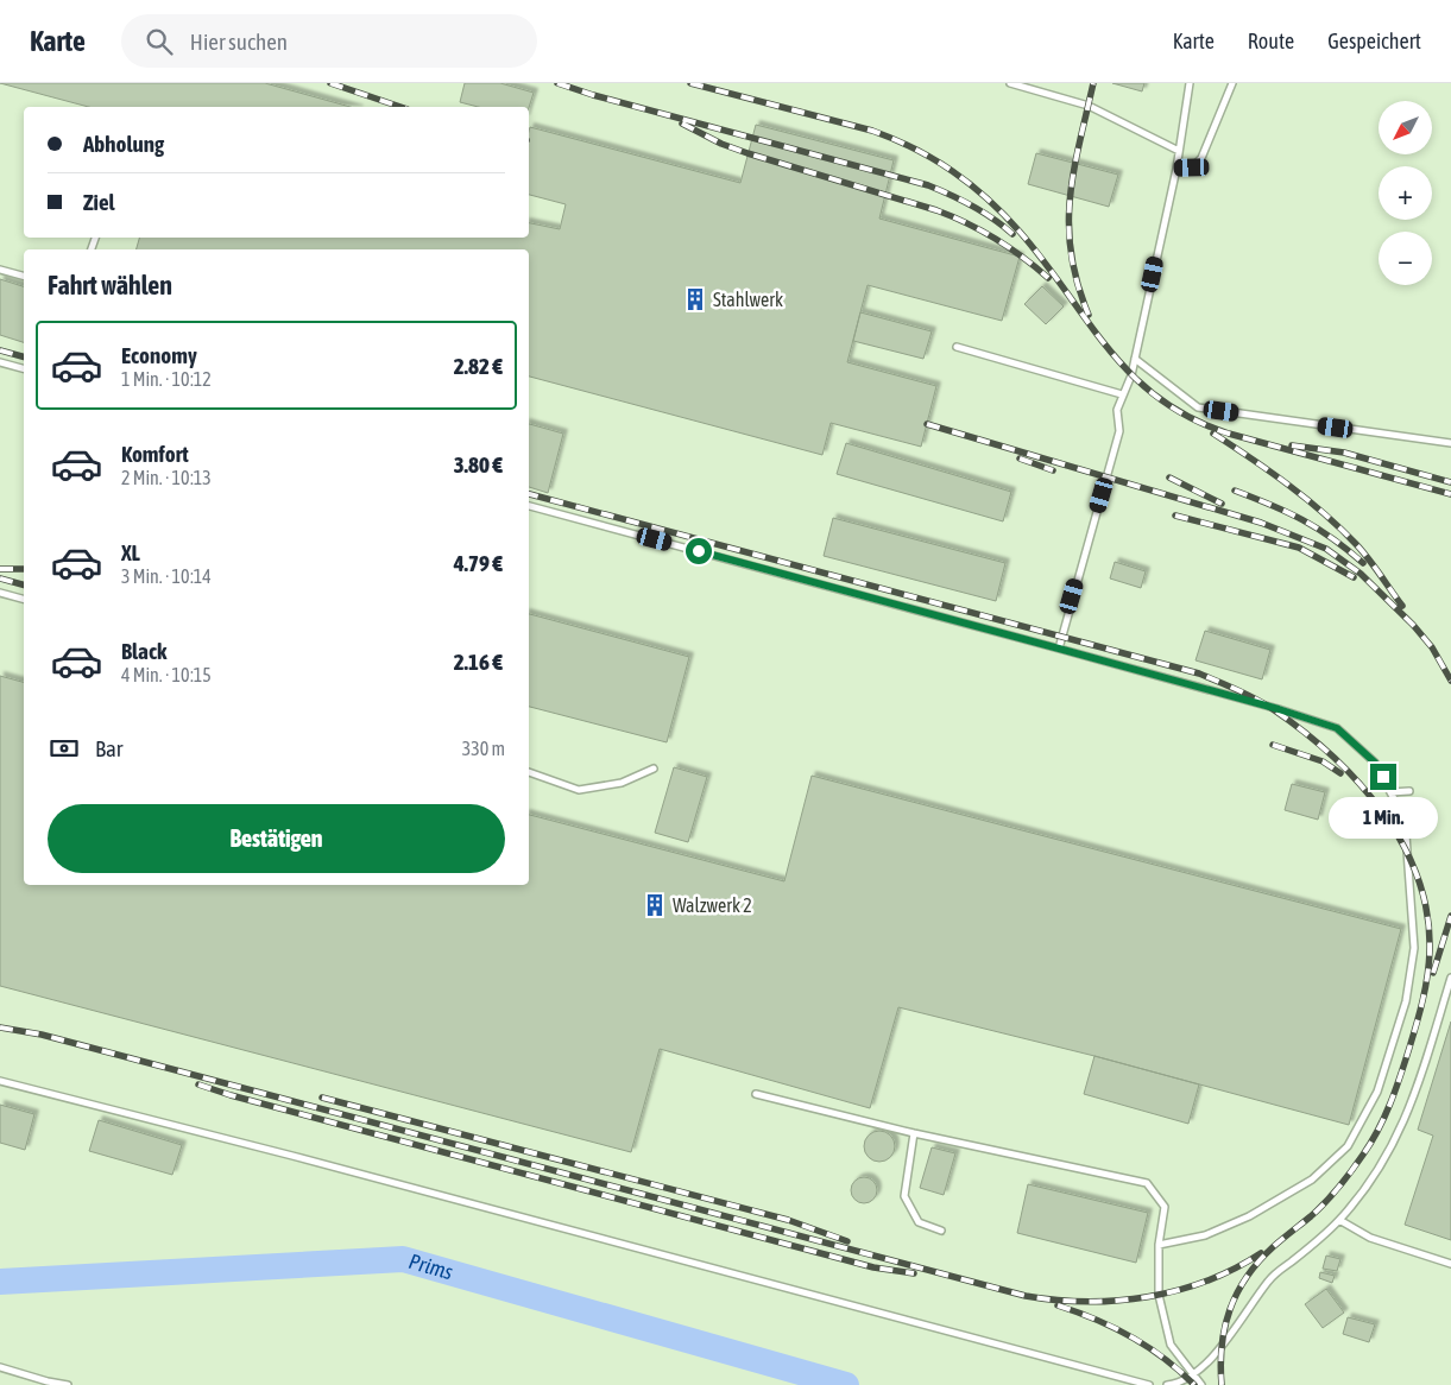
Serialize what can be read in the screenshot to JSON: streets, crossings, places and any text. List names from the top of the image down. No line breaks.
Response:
{"water":["Prims"],"places":{"building":["Stahlwerk","Walzwerk 2"]},"north":"bottom left","page":{"header":"Karte","search":"Hier suchen","nav":["Karte","Route","Gespeichert"],"map_buttons":["+","−"],"banner":["Abholung","Ziel"],"heading":"Fahrt wählen","list":[{"name":"Economy","note":"1 Min. · 10:12","value":"2.82 €"},{"name":"Komfort","note":"2 Min. · 10:13","value":"3.80 €"},{"name":"XL","note":"3 Min. · 10:14","value":"4.79 €"},{"name":"Black","note":"4 Min. · 10:15","value":"2.16 €"}],"pay":["Bar","330 m"],"buttons":"Bestätigen","bubble":"1 Min."}}
